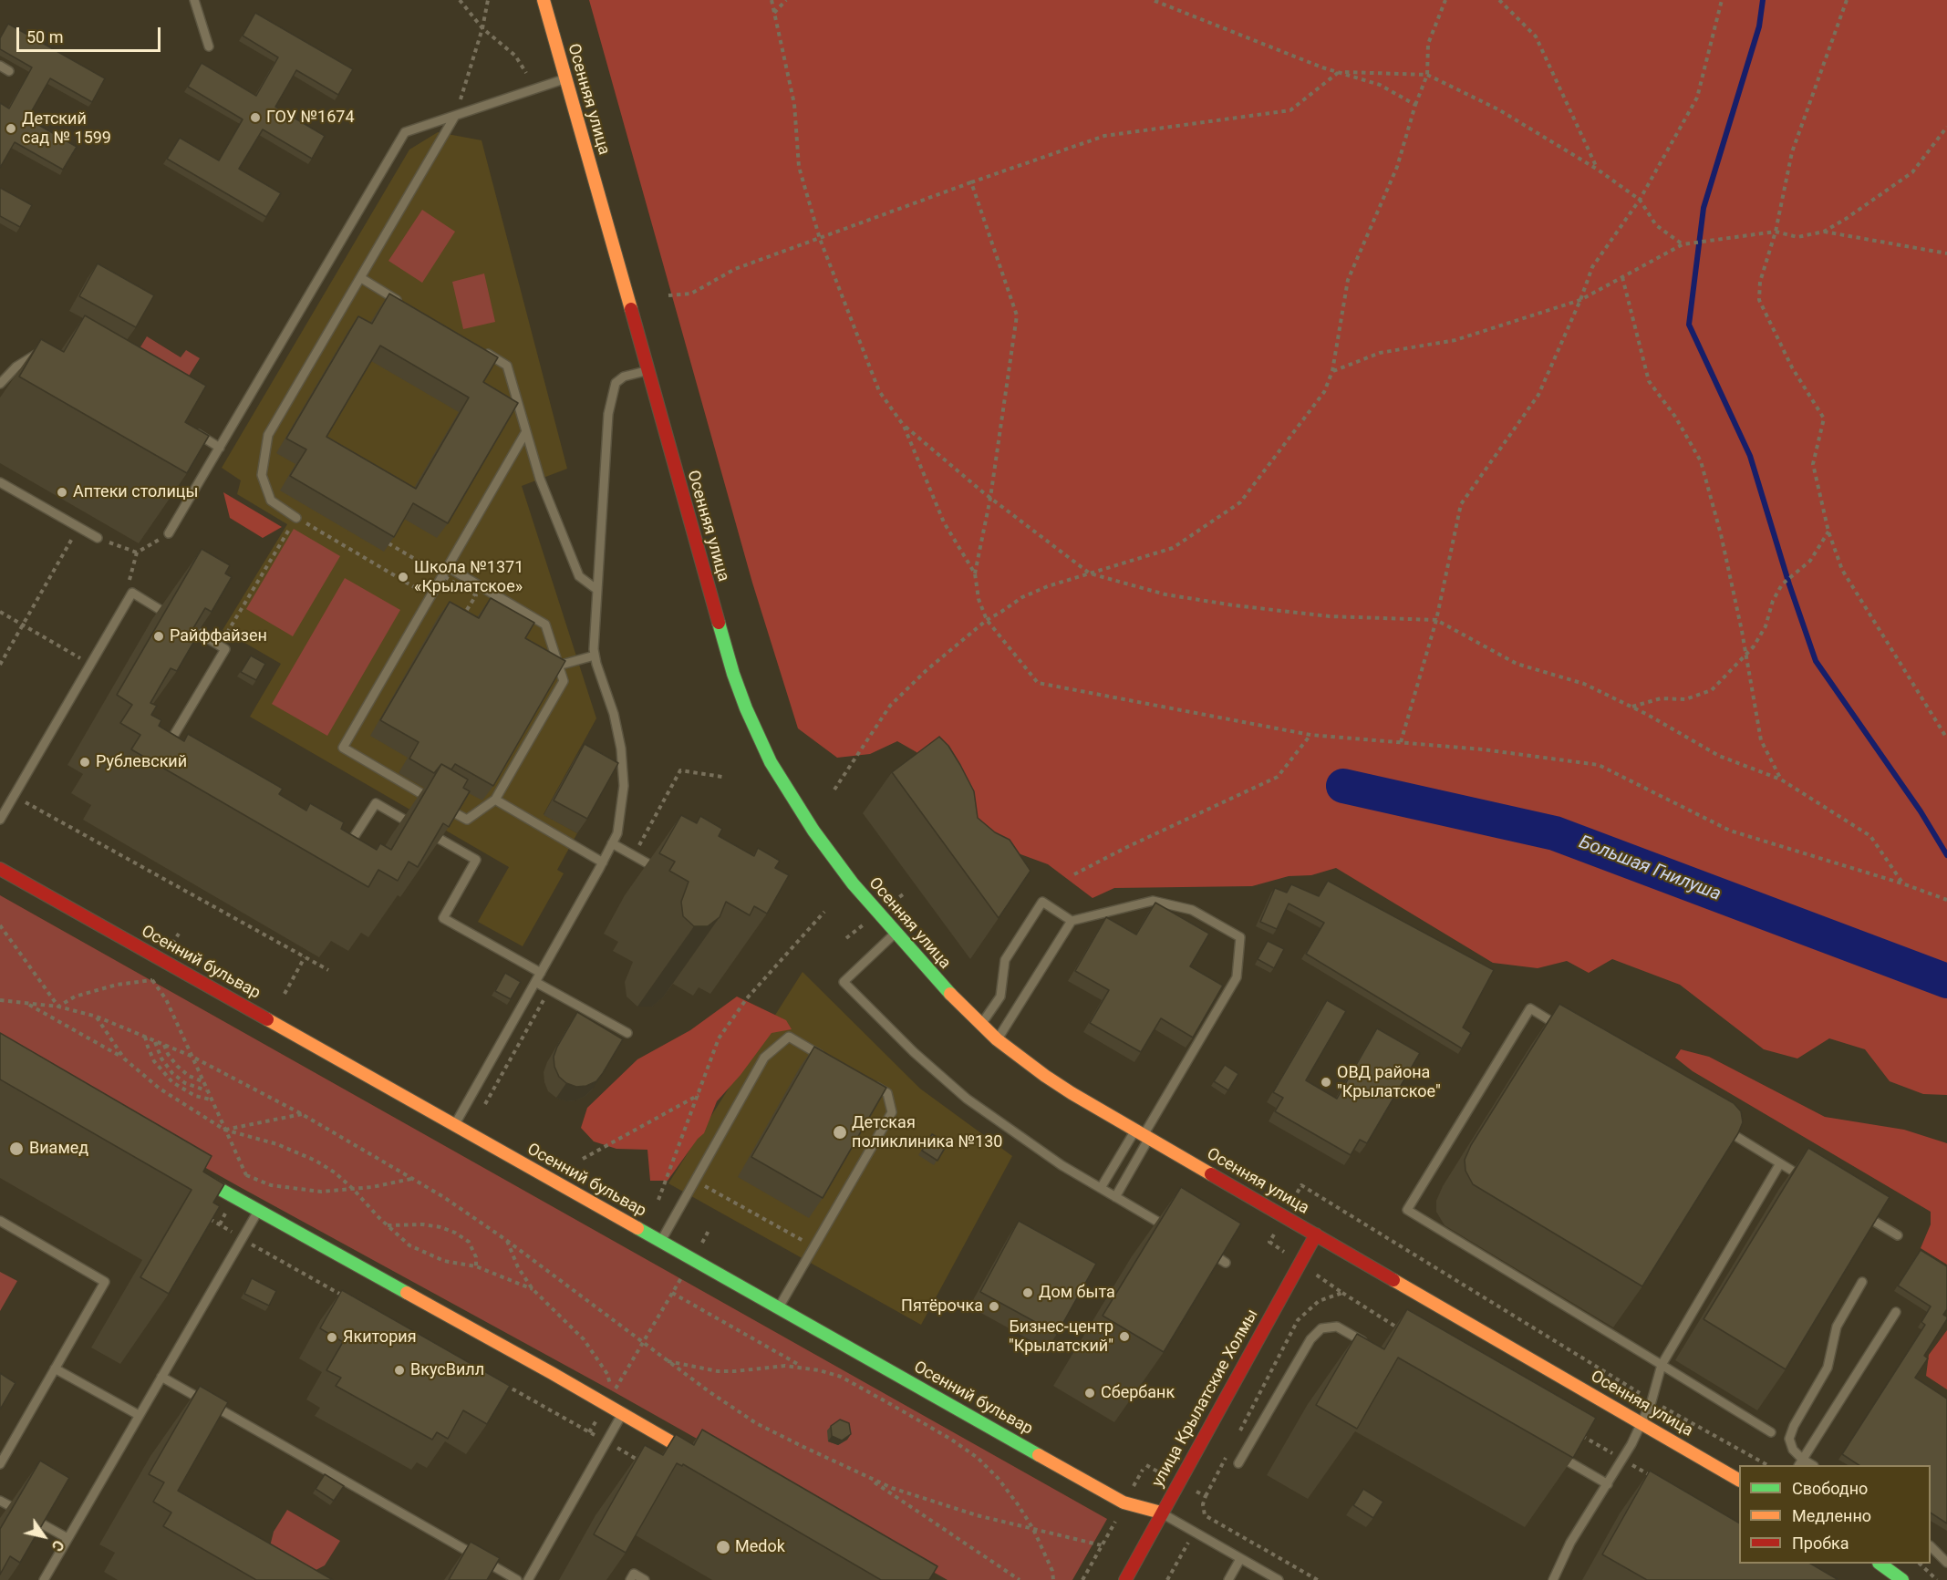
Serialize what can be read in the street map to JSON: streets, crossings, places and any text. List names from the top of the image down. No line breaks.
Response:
{"streets":{"street":["Осенняя улица","Осенний бульвар","улица Крылатские Холмы"]},"crossings":[["Осенняя улица","улица Крылатские Холмы"],["Осенний бульвар","улица Крылатские Холмы"]],"water":["Большая Гнилуша"],"places":["ГОУ №1674","Детский сад № 1599","Аптеки столицы","Школа №1371 «Крылатское»","Райффайзен","Рублевский","ОВД района \"Крылатское\"","Детская поликлиника №130","Виамед","Дом быта","Пятёрочка","Бизнес-центр \"Крылатский\"","Якитория","ВкусВилл","Сбербанк","Medok"],"legend":["Свободно","Медленно","Пробка"],"scale_bar":"50 m","north":"bottom right"}
